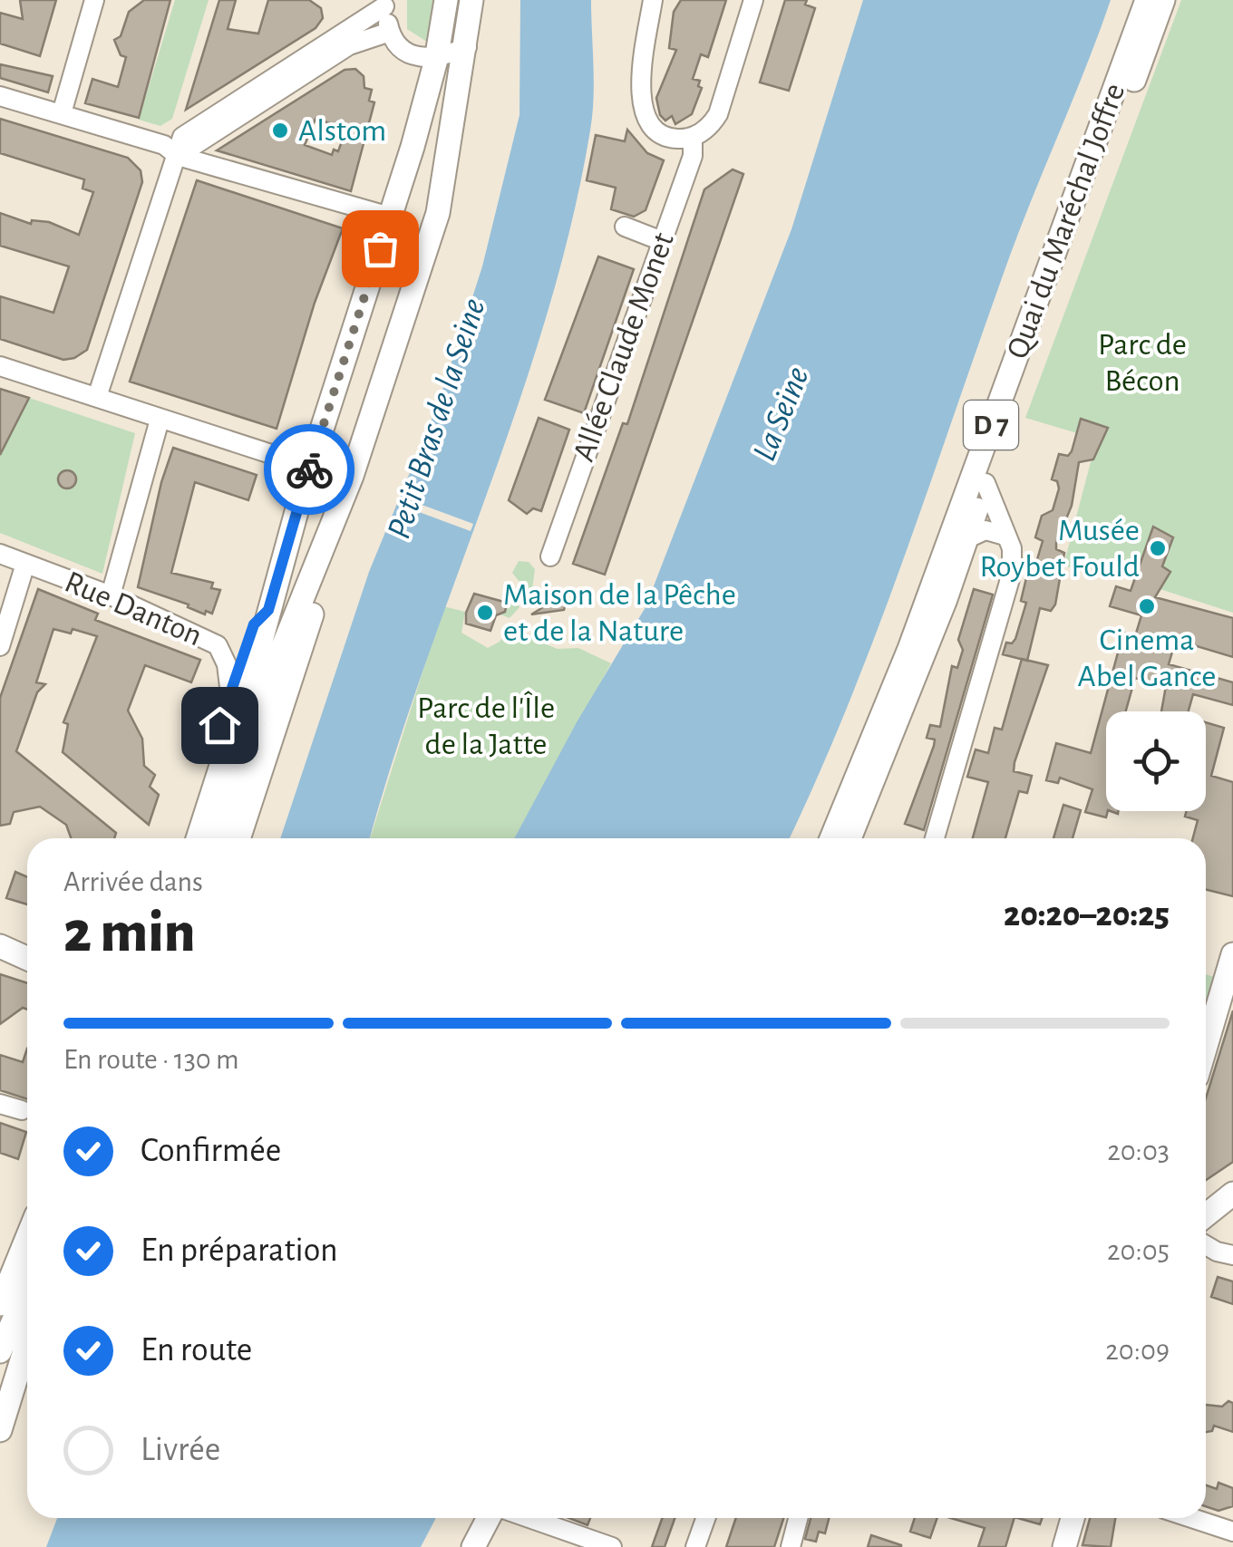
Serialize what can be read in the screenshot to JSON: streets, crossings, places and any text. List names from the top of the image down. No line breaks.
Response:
{"streets":{"main road":["Quai du Maréchal Joffre","D 7"],"street":["Allée Claude Monet","Rue Danton"]},"water":["La Seine","Petit Bras de la Seine"],"parks":["Parc de Bécon","Parc de l'Île de la Jatte"],"places":["Alstom","Musée Roybet Fould","Cinema Abel Gance","Maison de la Pêche et de la Nature"],"page":{"heading":["2 min","Arrivée dans","20:20–20:25"],"bar":"En route · 130 m","list":[["Confirmée","20:03"],["En préparation","20:05"],["En route","20:09"],"Livrée"]}}
